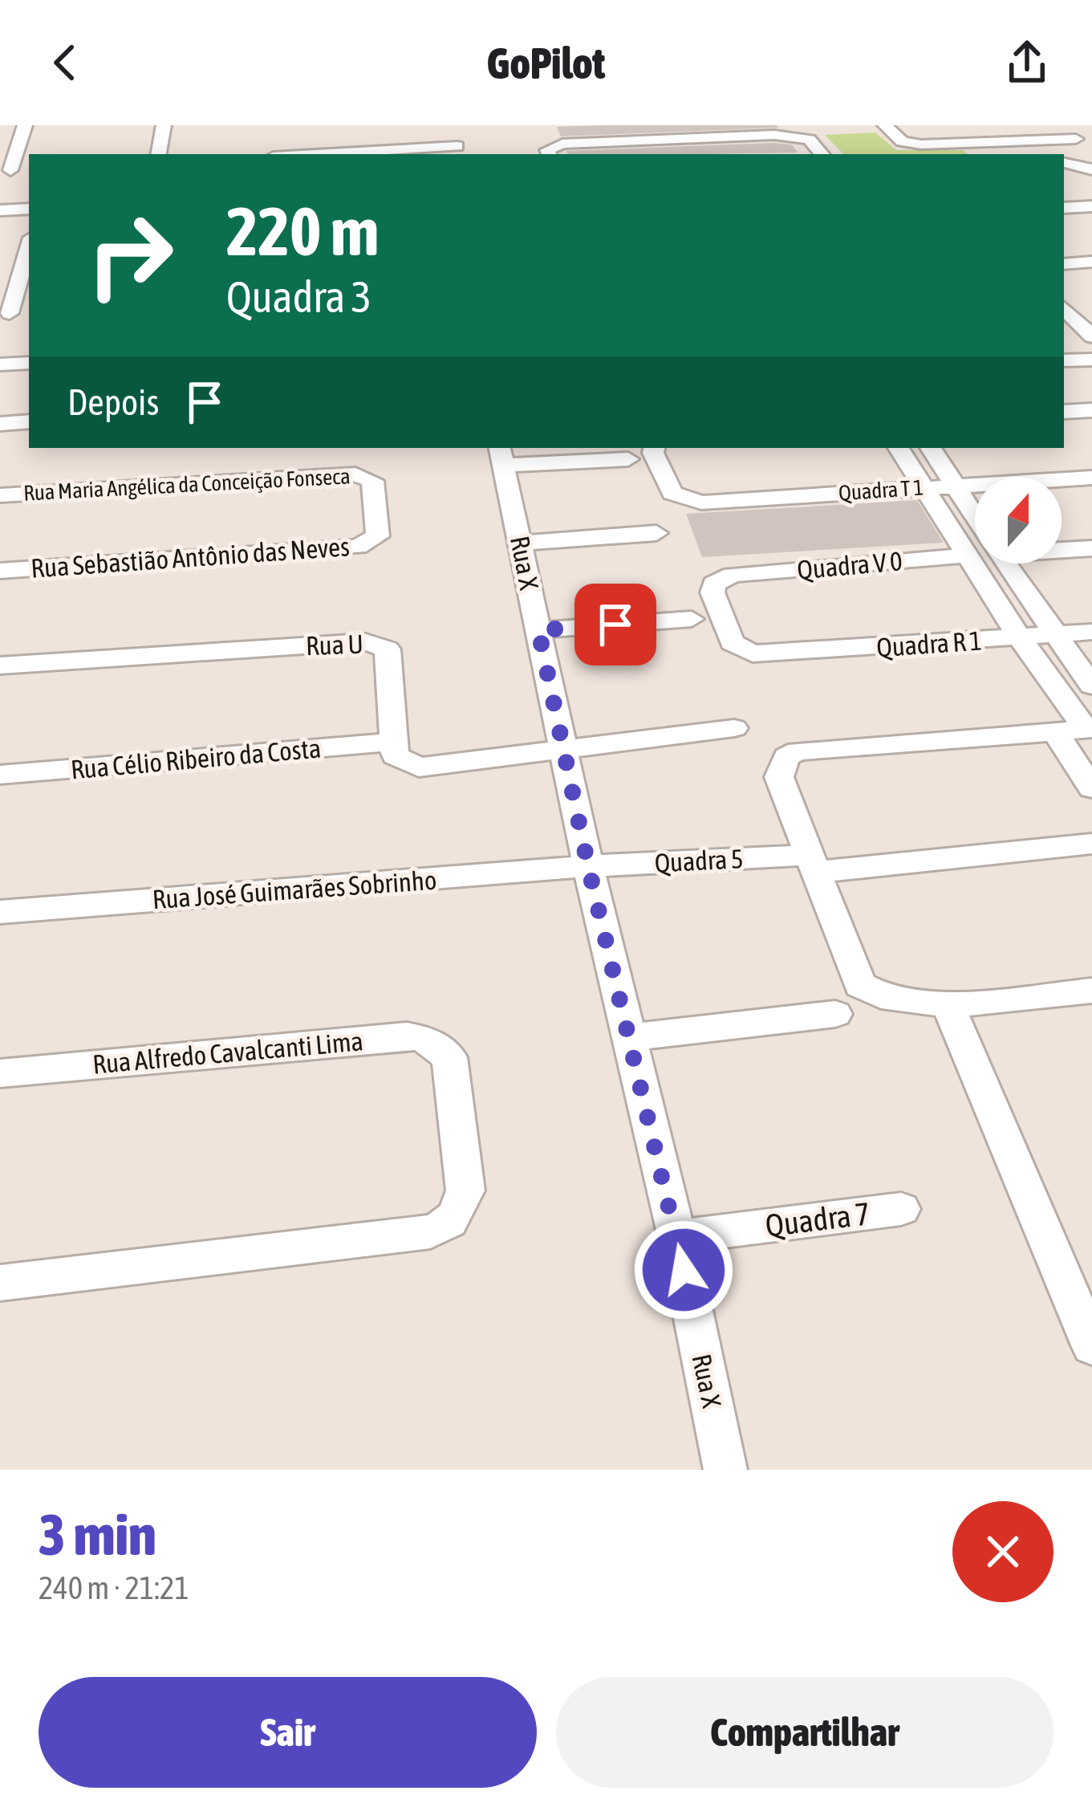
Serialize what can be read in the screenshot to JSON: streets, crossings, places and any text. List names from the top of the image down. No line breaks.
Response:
{"streets":{"street":["Rua Maria Angélica da Conceição Fonseca","Quadra T 1","Rua Sebastião Antônio das Neves","Rua X","Quadra V 0","Quadra R 1","Rua U","Rua Célio Ribeiro da Costa","Quadra 5","Rua José Guimarães Sobrinho","Rua Alfredo Cavalcanti Lima","Quadra 7"]},"crossings":[["Rua Maria Angélica da Conceição Fonseca","Rua Sebastião Antônio das Neves"],["Rua X","Quadra 5"],["Rua X","Rua José Guimarães Sobrinho"],["Rua X","Quadra 7"],["Quadra V 0","Quadra R 1"],["Rua U","Rua Célio Ribeiro da Costa"],["Quadra 5","Rua José Guimarães Sobrinho"]],"north":"top","page":{"header":"GoPilot","turn":["220 m","Quadra 3"],"then":"Depois","heading":["3 min","240 m · 21:21"],"buttons":["Sair","Compartilhar"]}}
